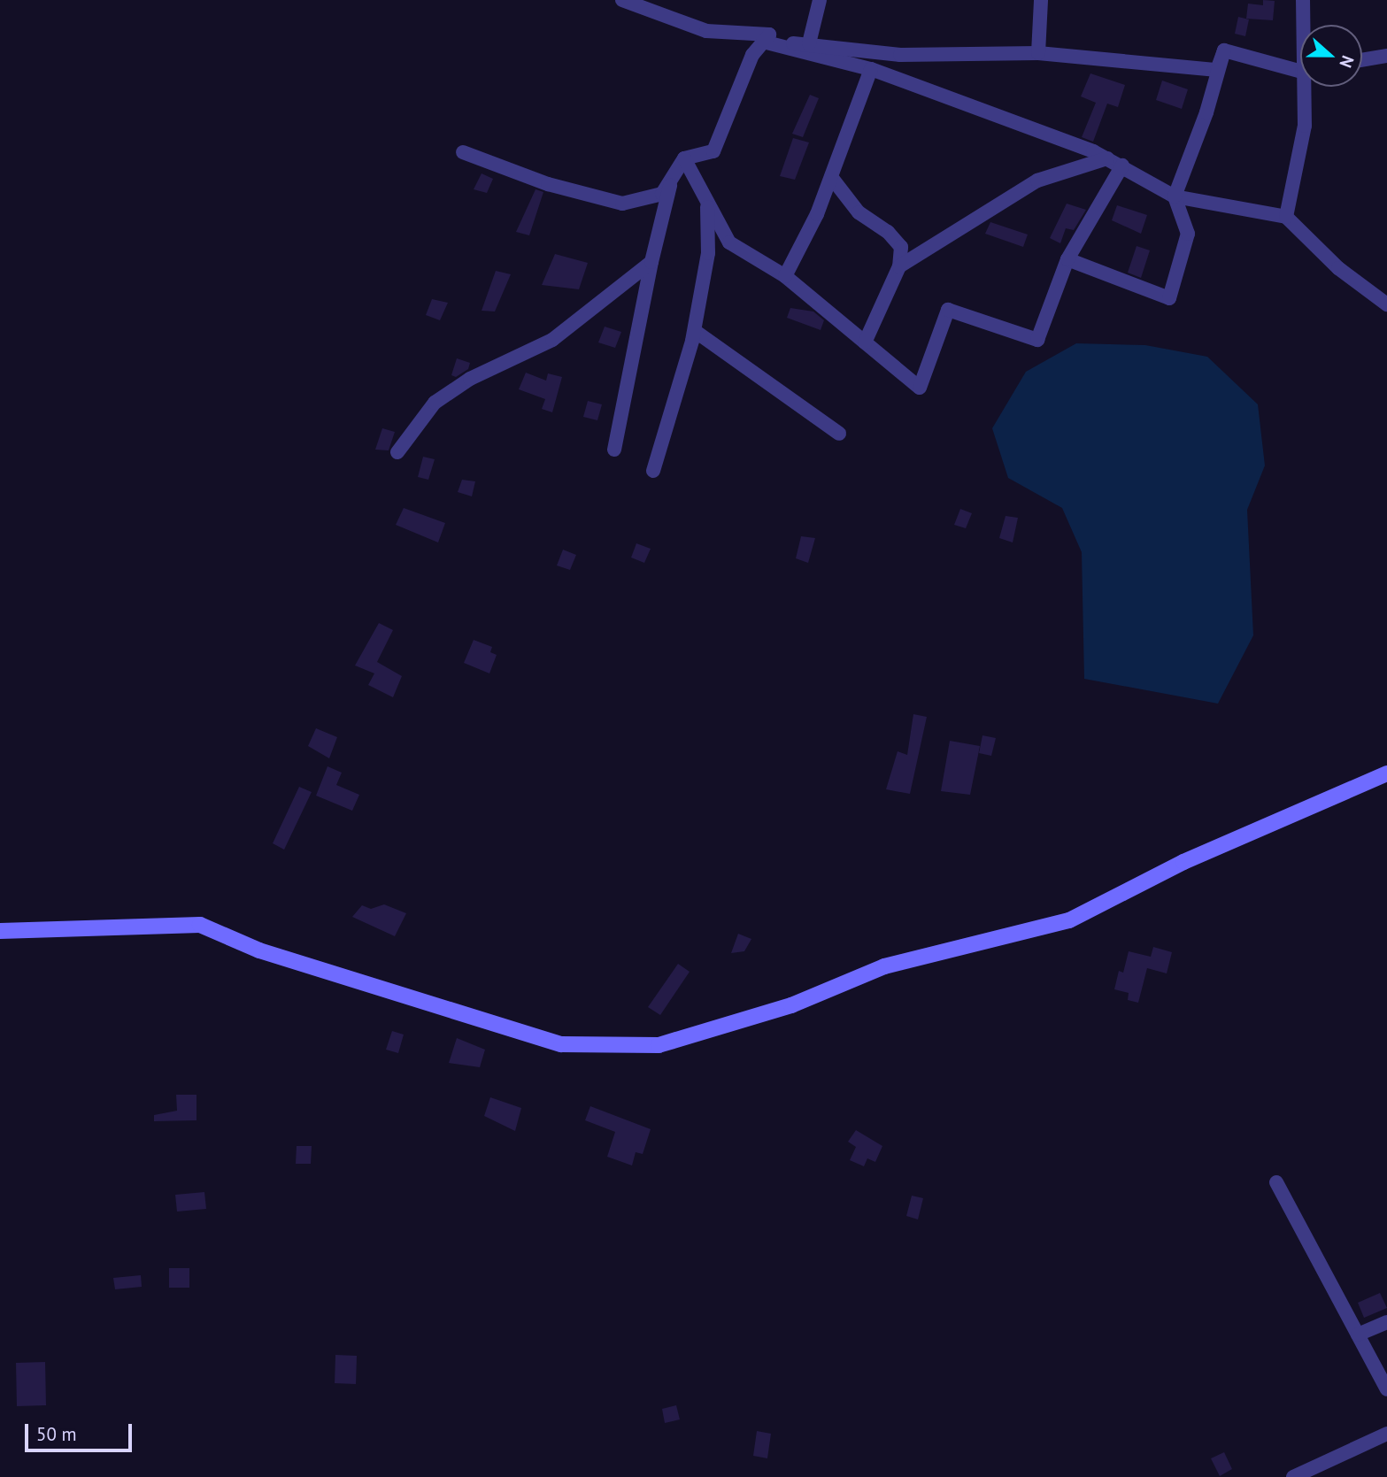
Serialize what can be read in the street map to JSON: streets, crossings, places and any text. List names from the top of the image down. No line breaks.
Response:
{"scale_bar":"50 m","north":"right"}
